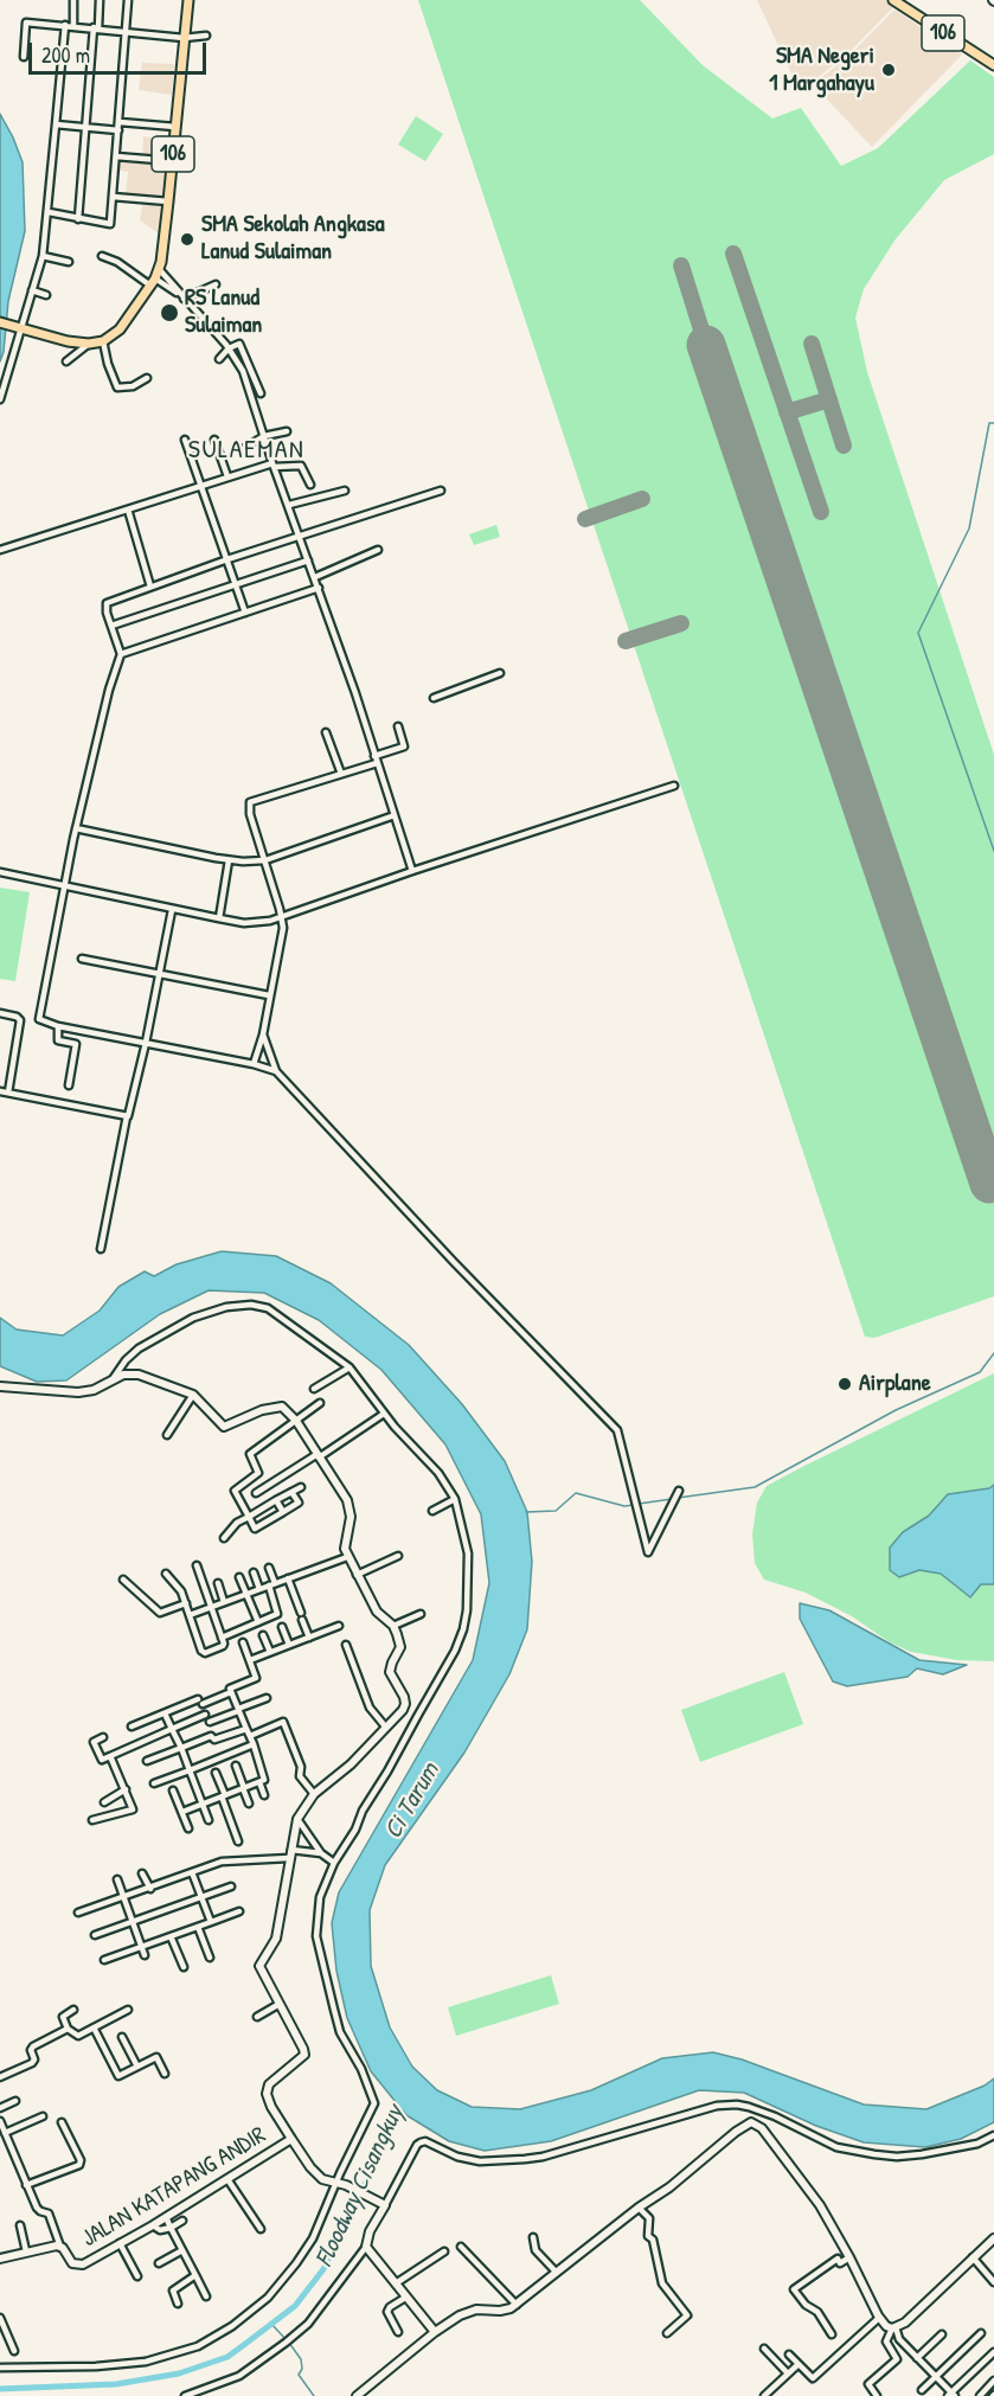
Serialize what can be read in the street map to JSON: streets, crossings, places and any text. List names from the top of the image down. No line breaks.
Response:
{"streets":{"main road":["106"],"street":["JALAN KATAPANG ANDIR"]},"districts":["SULAEMAN"],"water":["Ci Tarum","Floodway Cisangkuy"],"places":["SMA Negeri 1 Margahayu","SMA Sekolah Angkasa Lanud Sulaiman","RS Lanud Sulaiman","Airplane"],"scale_bar":"200 m"}
